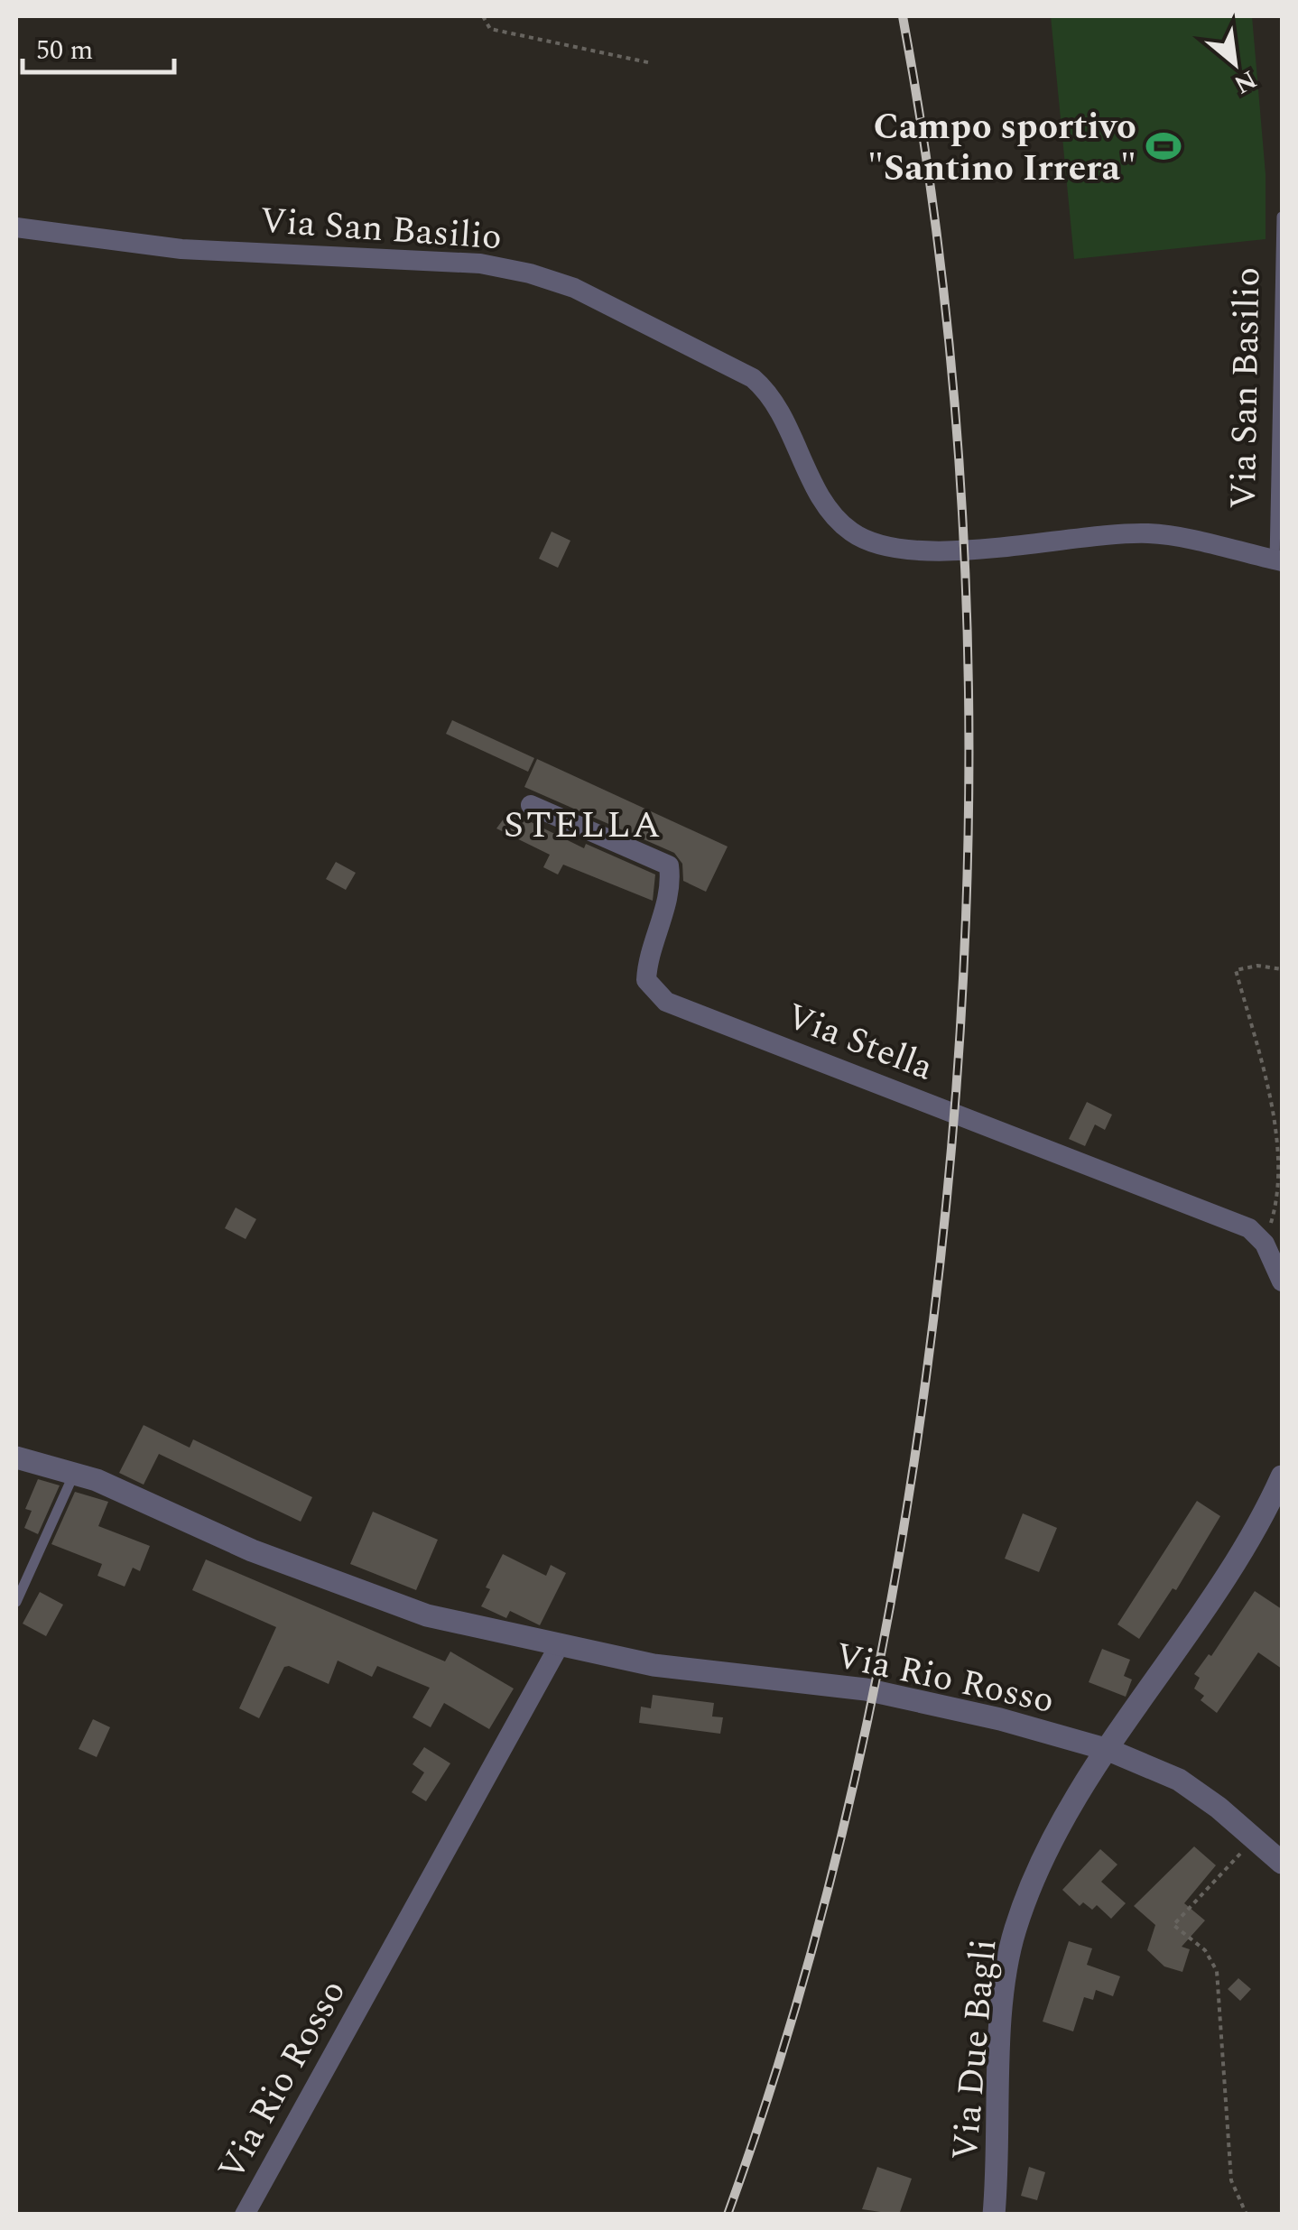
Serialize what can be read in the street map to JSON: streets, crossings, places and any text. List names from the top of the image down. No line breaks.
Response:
{"streets":{"street":["Via San Basilio","Via Stella","Via Rio Rosso","Via Due Bagli"]},"crossings":[["Via Rio Rosso","Via Due Bagli"]],"districts":["STELLA"],"places":{"sports":["Campo sportivo \"Santino Irrera\""]},"scale_bar":"50 m","north":"bottom right"}
